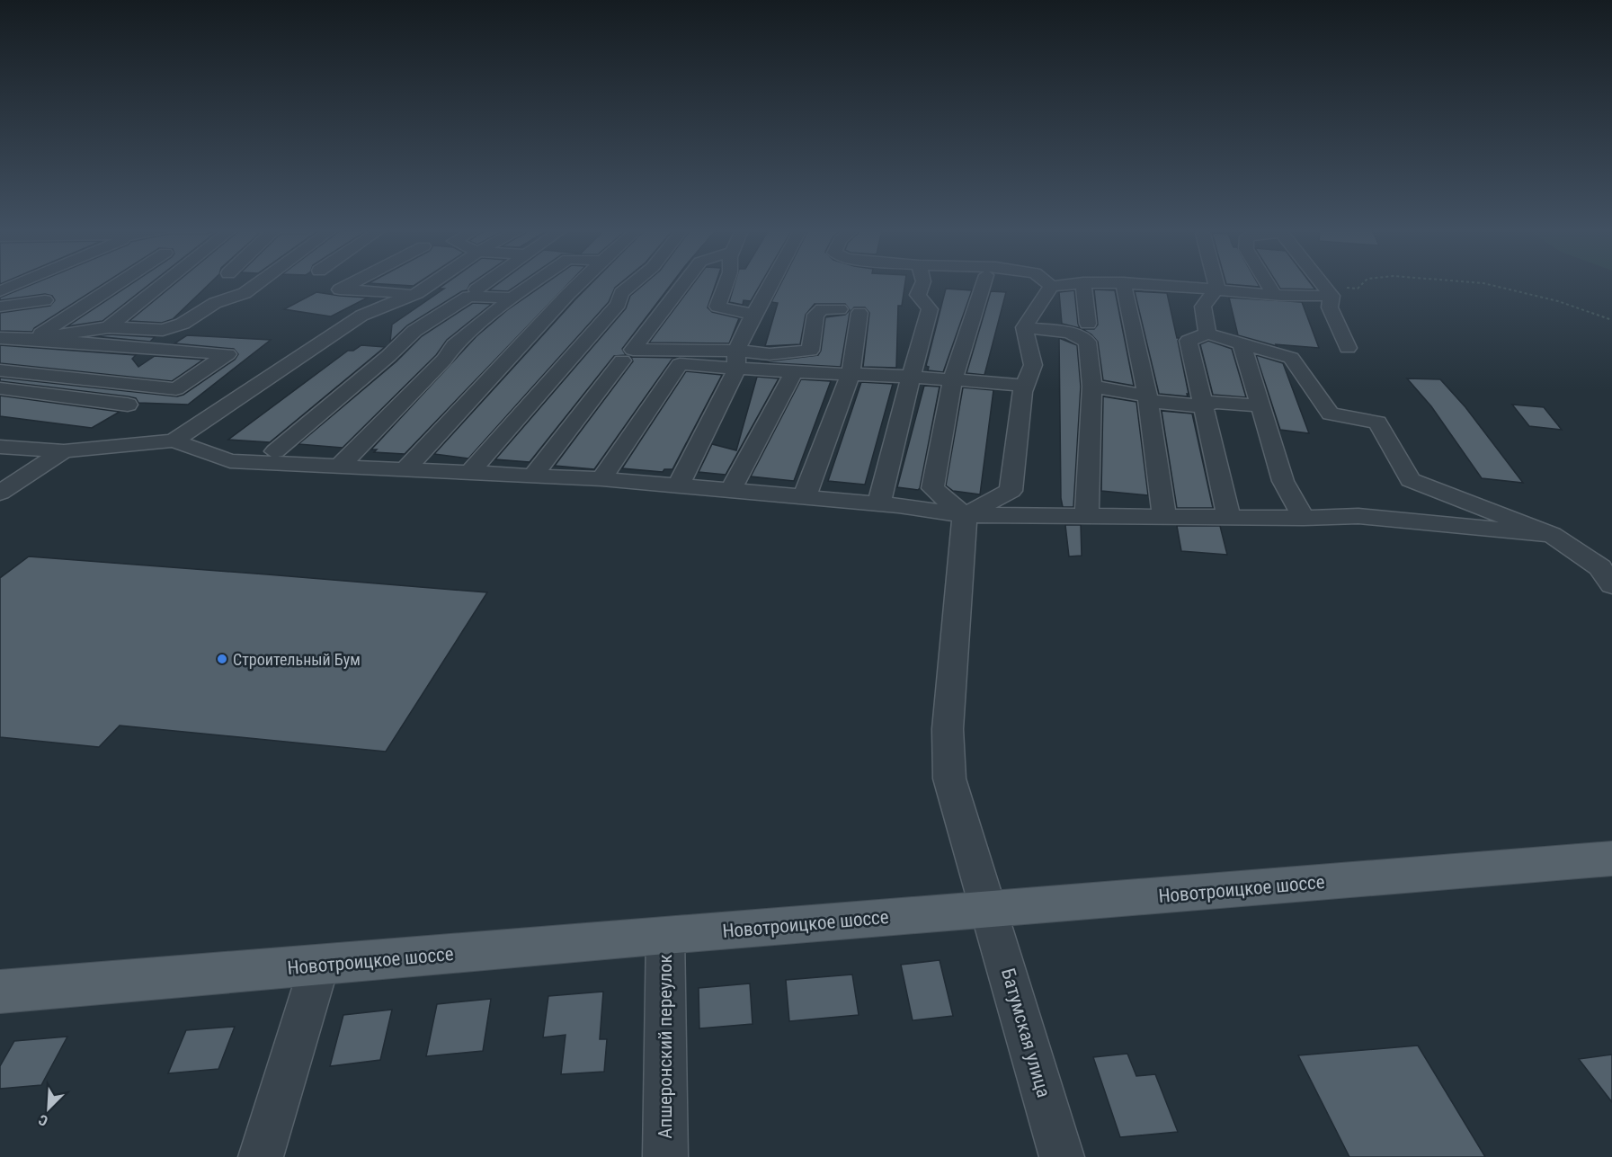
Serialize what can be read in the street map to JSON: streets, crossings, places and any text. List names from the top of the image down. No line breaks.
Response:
{"streets":{"main road":["Новотроицкое шоссе"],"street":["Батумская улица","Апшеронский переулок"]},"crossings":[["Новотроицкое шоссе","Батумская улица"],["Новотроицкое шоссе","Апшеронский переулок"]],"places":["Строительный Бум"],"north":"bottom left"}
